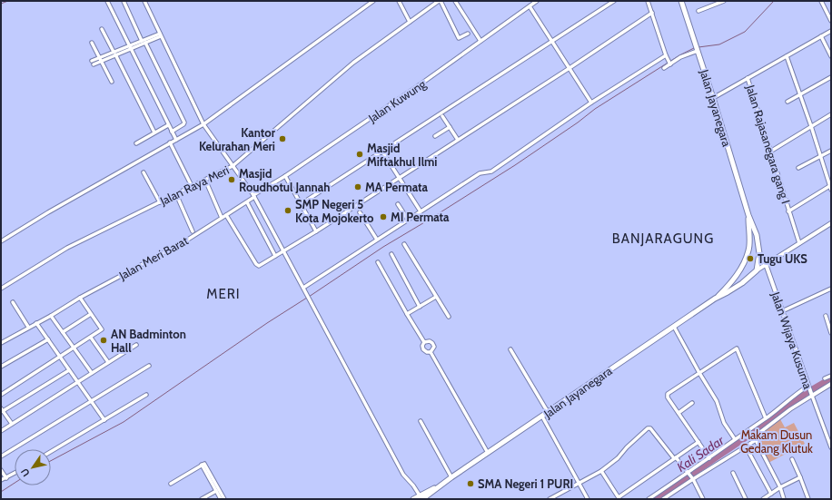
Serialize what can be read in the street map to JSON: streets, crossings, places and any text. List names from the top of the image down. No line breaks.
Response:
{"streets":{"main road":["Jalan Jayanegara"],"street":["Jalan Kuwung","Jalan Rajasanegara gang I","Jalan Raya Meri","Jalan Meri Barat","Jalan Wijaya Kusuma"]},"crossings":[["Jalan Kuwung","Jalan Meri Barat"],["Jalan Jayanegara","Jalan Wijaya Kusuma"]],"districts":["BANJARAGUNG","MERI"],"water":["Kali Sadar"],"parks":["Makam Dusun Gedang Klutuk"],"places":["Kantor Kelurahan Meri","Masjid Miftakhul Ilmi","Masjid Roudhotul Jannah","MA Permata","SMP Negeri 5 Kota Mojokerto","MI Permata","Tugu UKS","AN Badminton Hall","SMA Negeri 1 PURI"],"north":"bottom left"}
